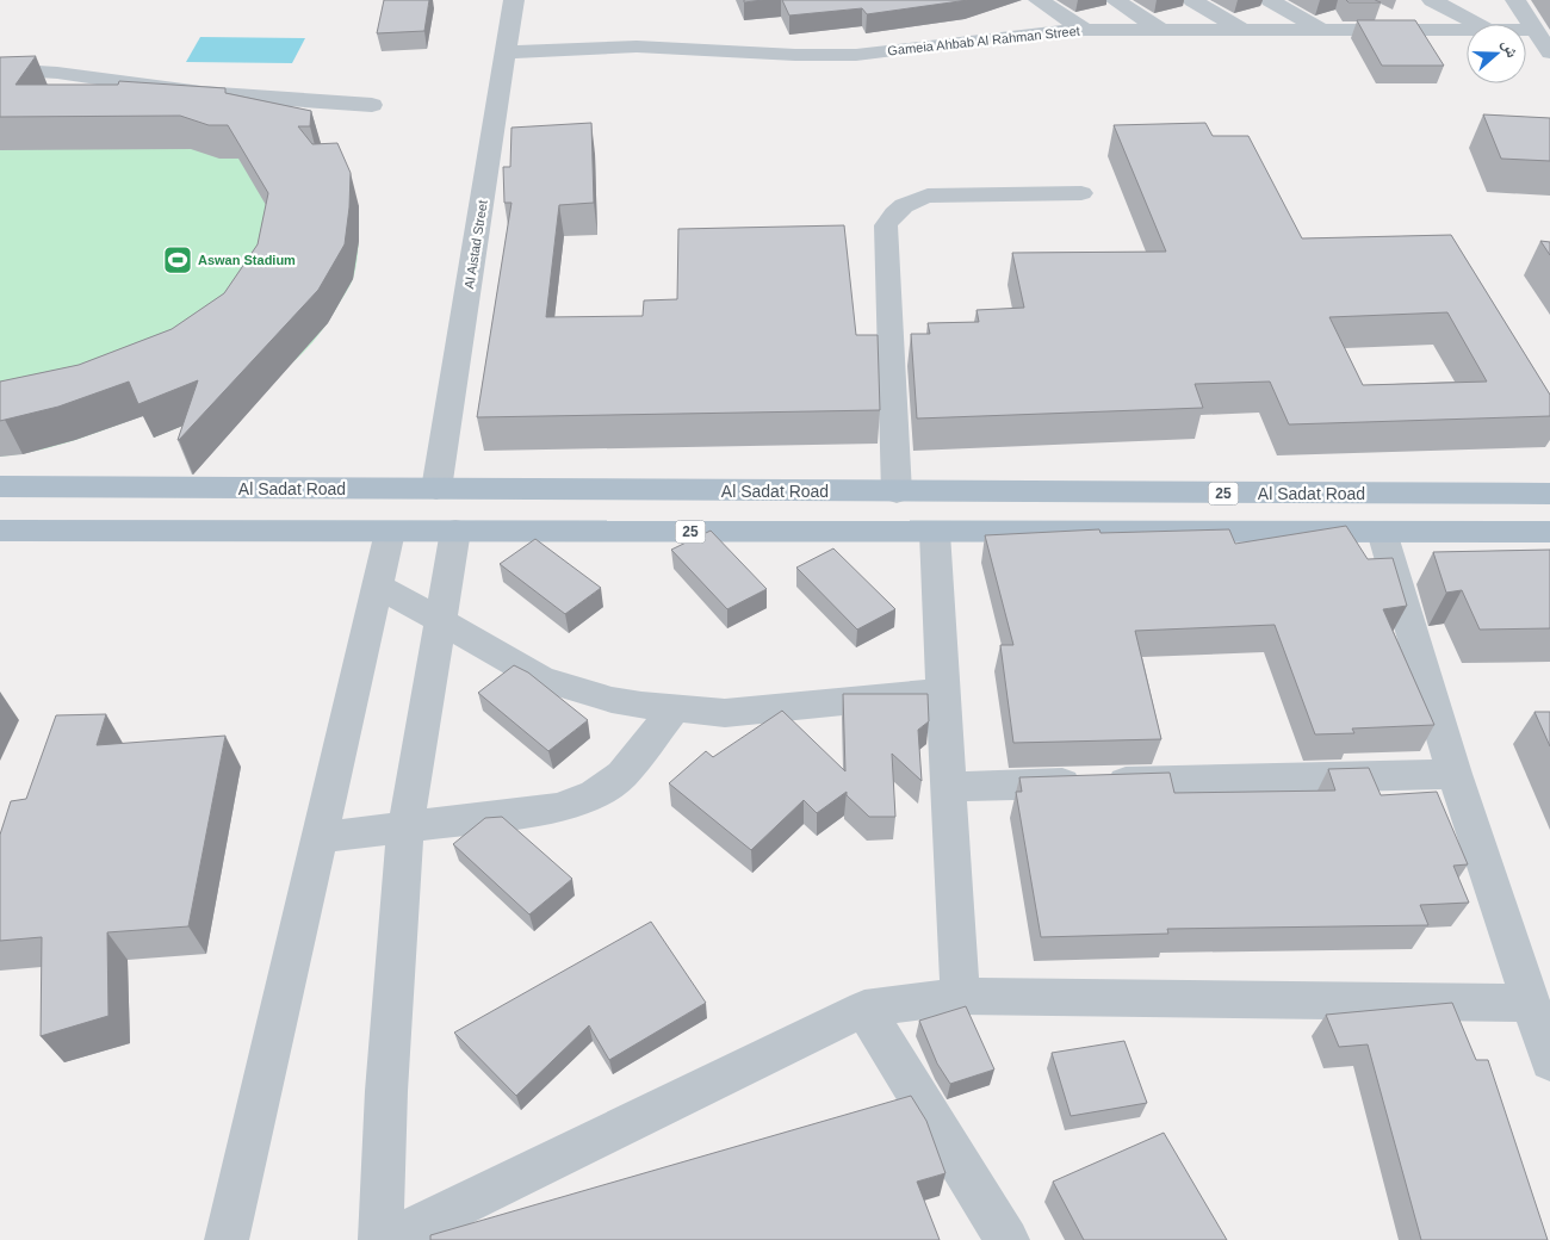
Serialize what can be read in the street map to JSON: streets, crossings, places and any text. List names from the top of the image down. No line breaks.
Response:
{"streets":{"main road":["Al Sadat Road","25"],"street":["Gameia Ahbab Al Rahman Street","Al Aistad Street"]},"crossings":[["Gameia Ahbab Al Rahman Street","Al Aistad Street"],["Al Aistad Street","Al Sadat Road"]],"places":{"sports":["Aswan Stadium"]},"north":"right"}
